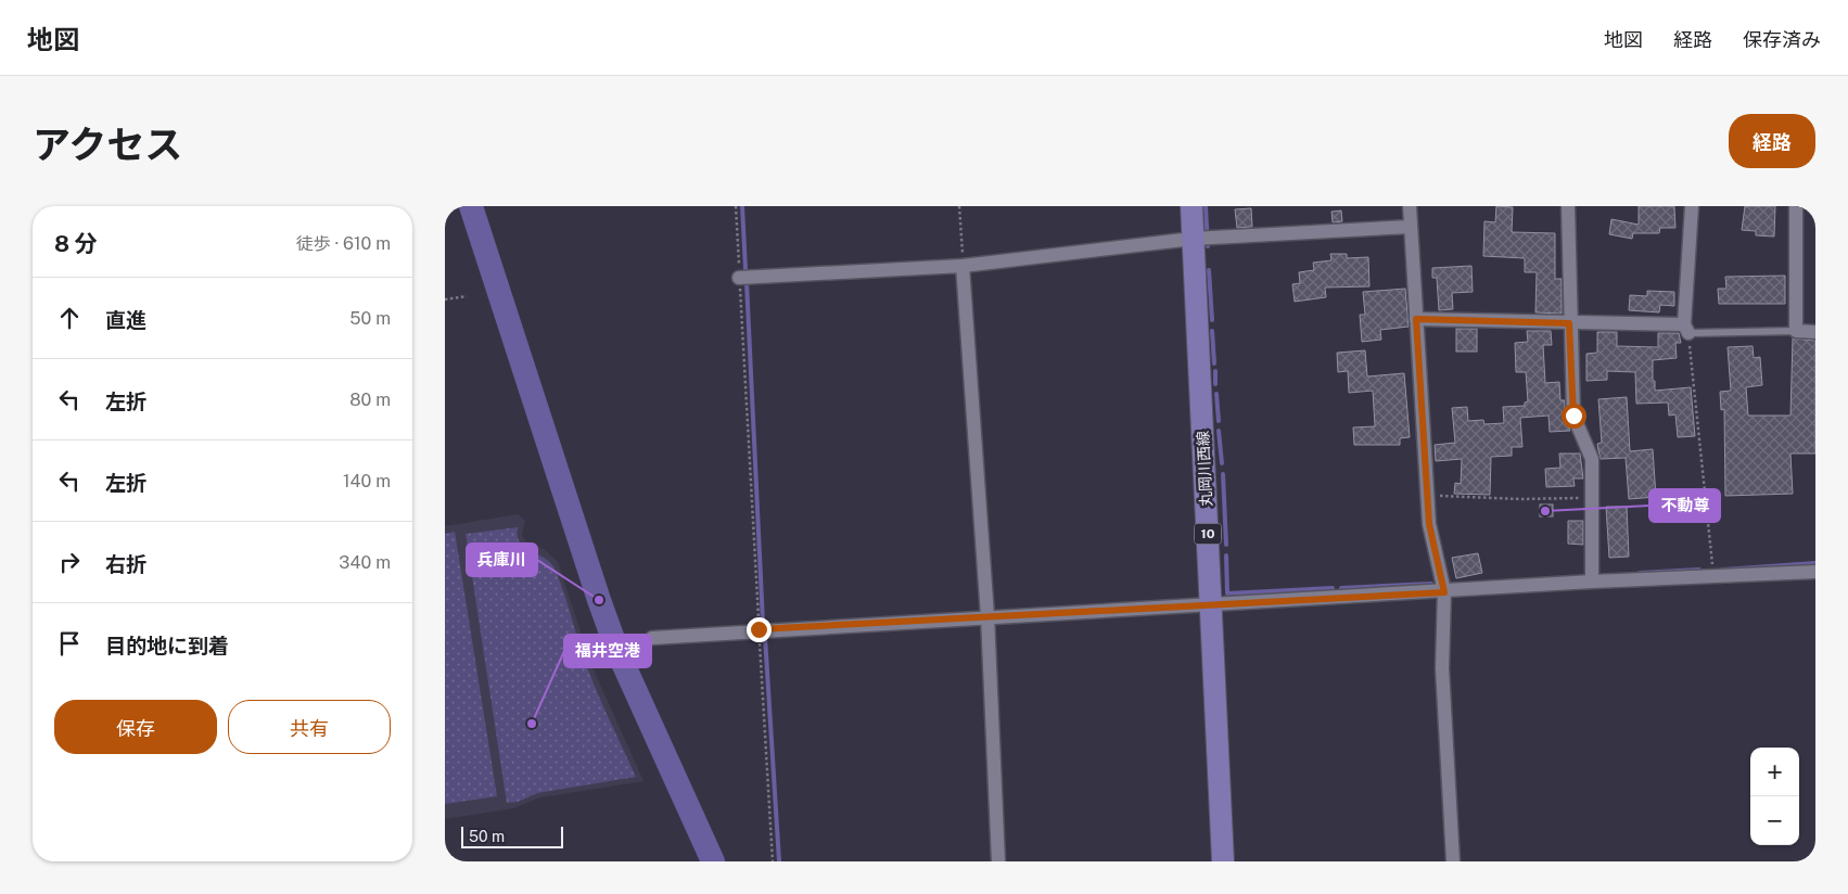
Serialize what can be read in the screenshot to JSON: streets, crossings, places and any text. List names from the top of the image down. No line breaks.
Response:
{"streets":{"main road":["丸岡川西線","10"]},"places":["不動尊","兵庫川","福井空港"],"scale_bar":"50 m","page":{"header":"地図","nav":["地図","経路","保存済み"],"title":"アクセス","buttons":["経路",["保存","共有"]],"heading":["8 分","徒歩 · 610 m"],"list":[["直進","50 m"],["左折","80 m"],["左折","140 m"],["右折","340 m"],"目的地に到着"],"map_buttons":["+","−"],"scale":"50 m"}}
